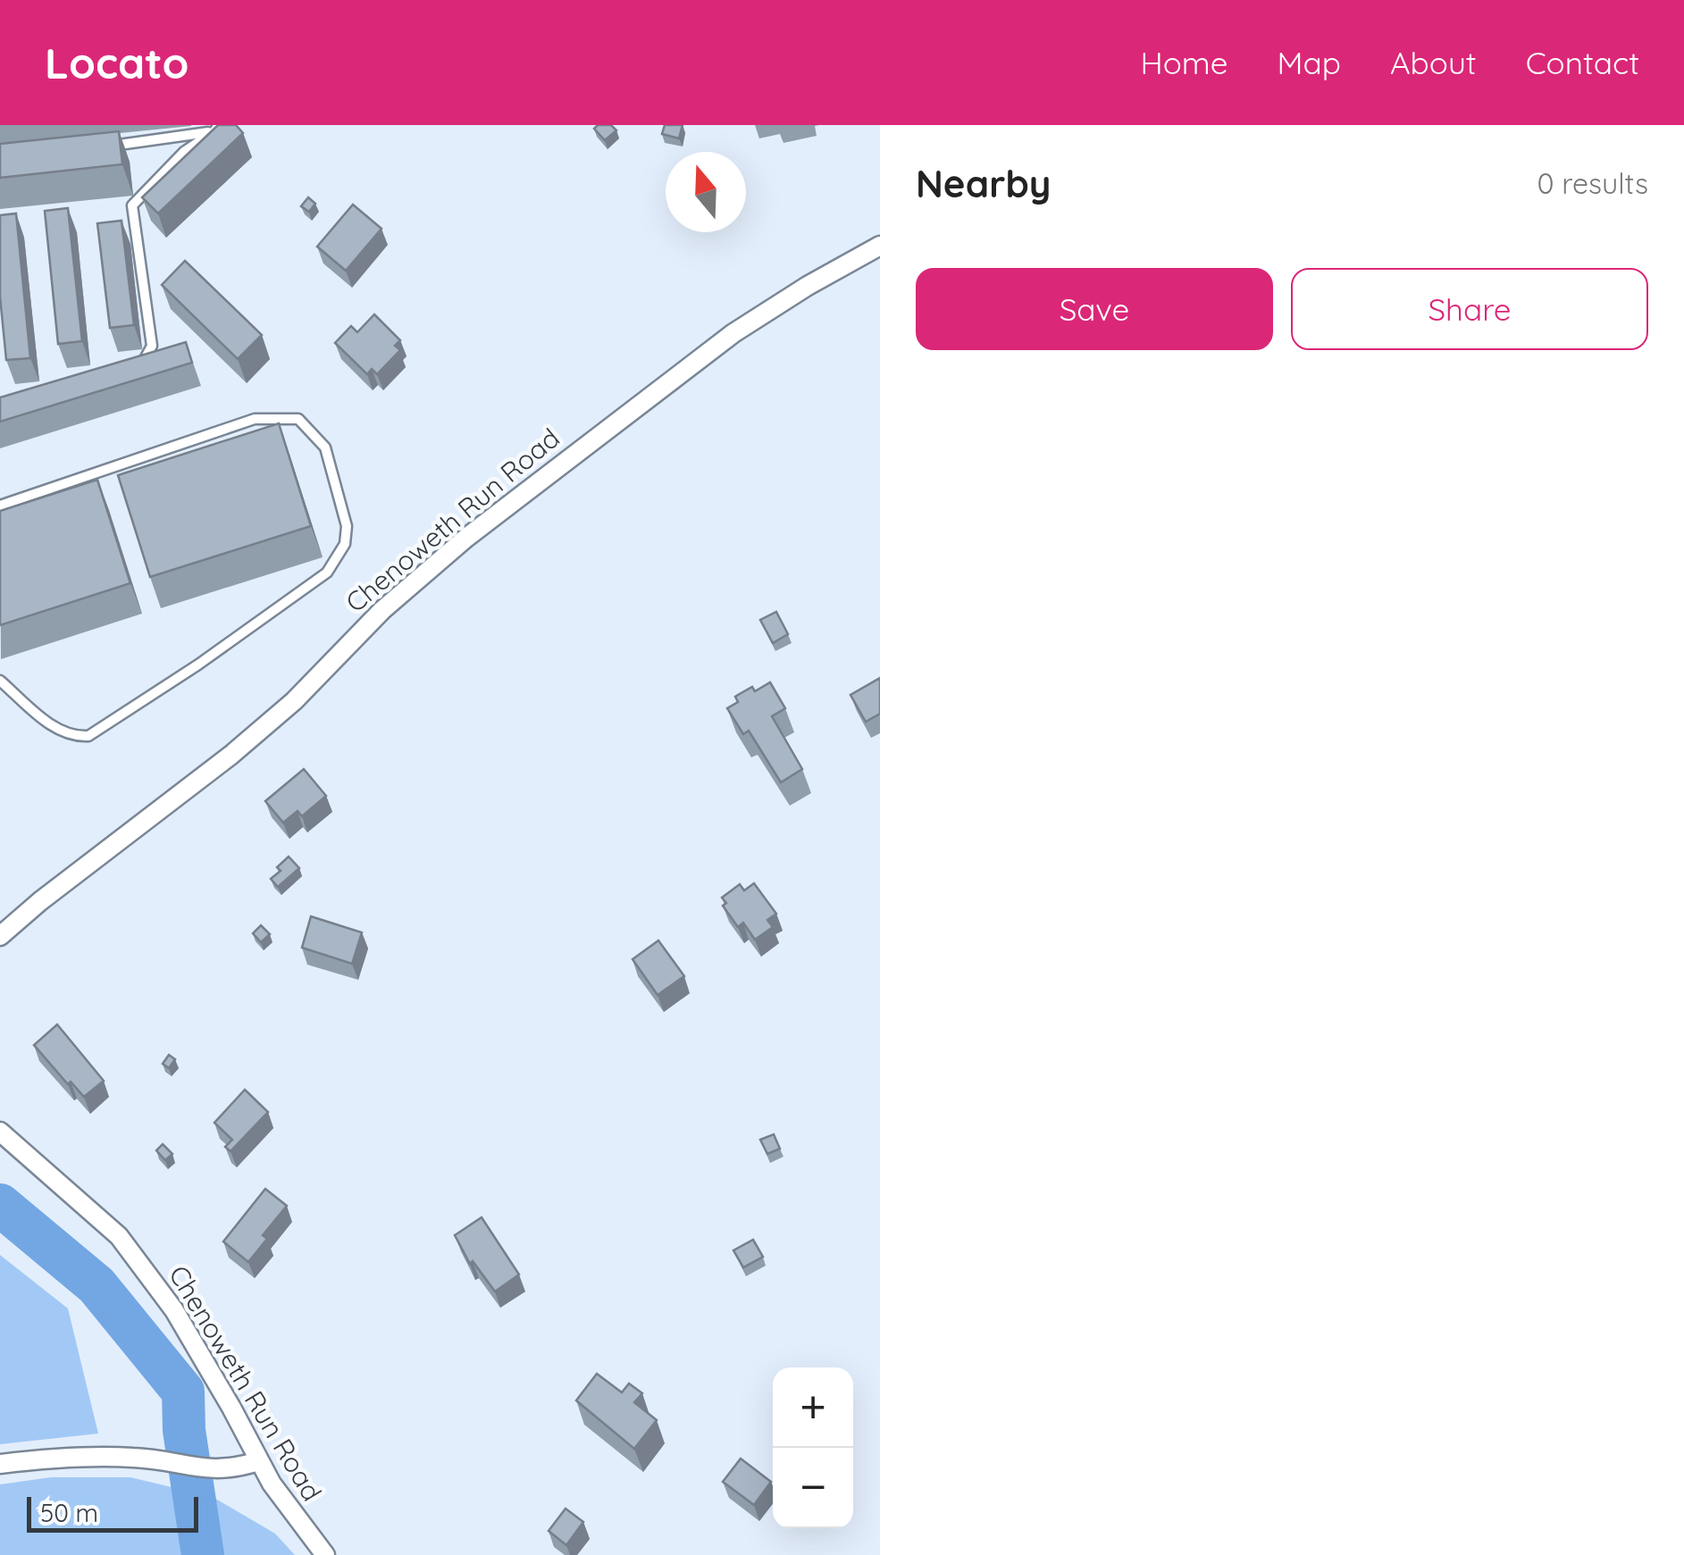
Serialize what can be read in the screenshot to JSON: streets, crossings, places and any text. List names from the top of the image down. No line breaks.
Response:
{"streets":{"street":["Chenoweth Run Road"]},"scale_bar":"50 m","north":"top","page":{"header":"Locato","nav":["Home","Map","About","Contact"],"heading":["Nearby","0 results"],"buttons":["Save","Share"],"map_buttons":["+","−"],"scale":"50 m"}}
